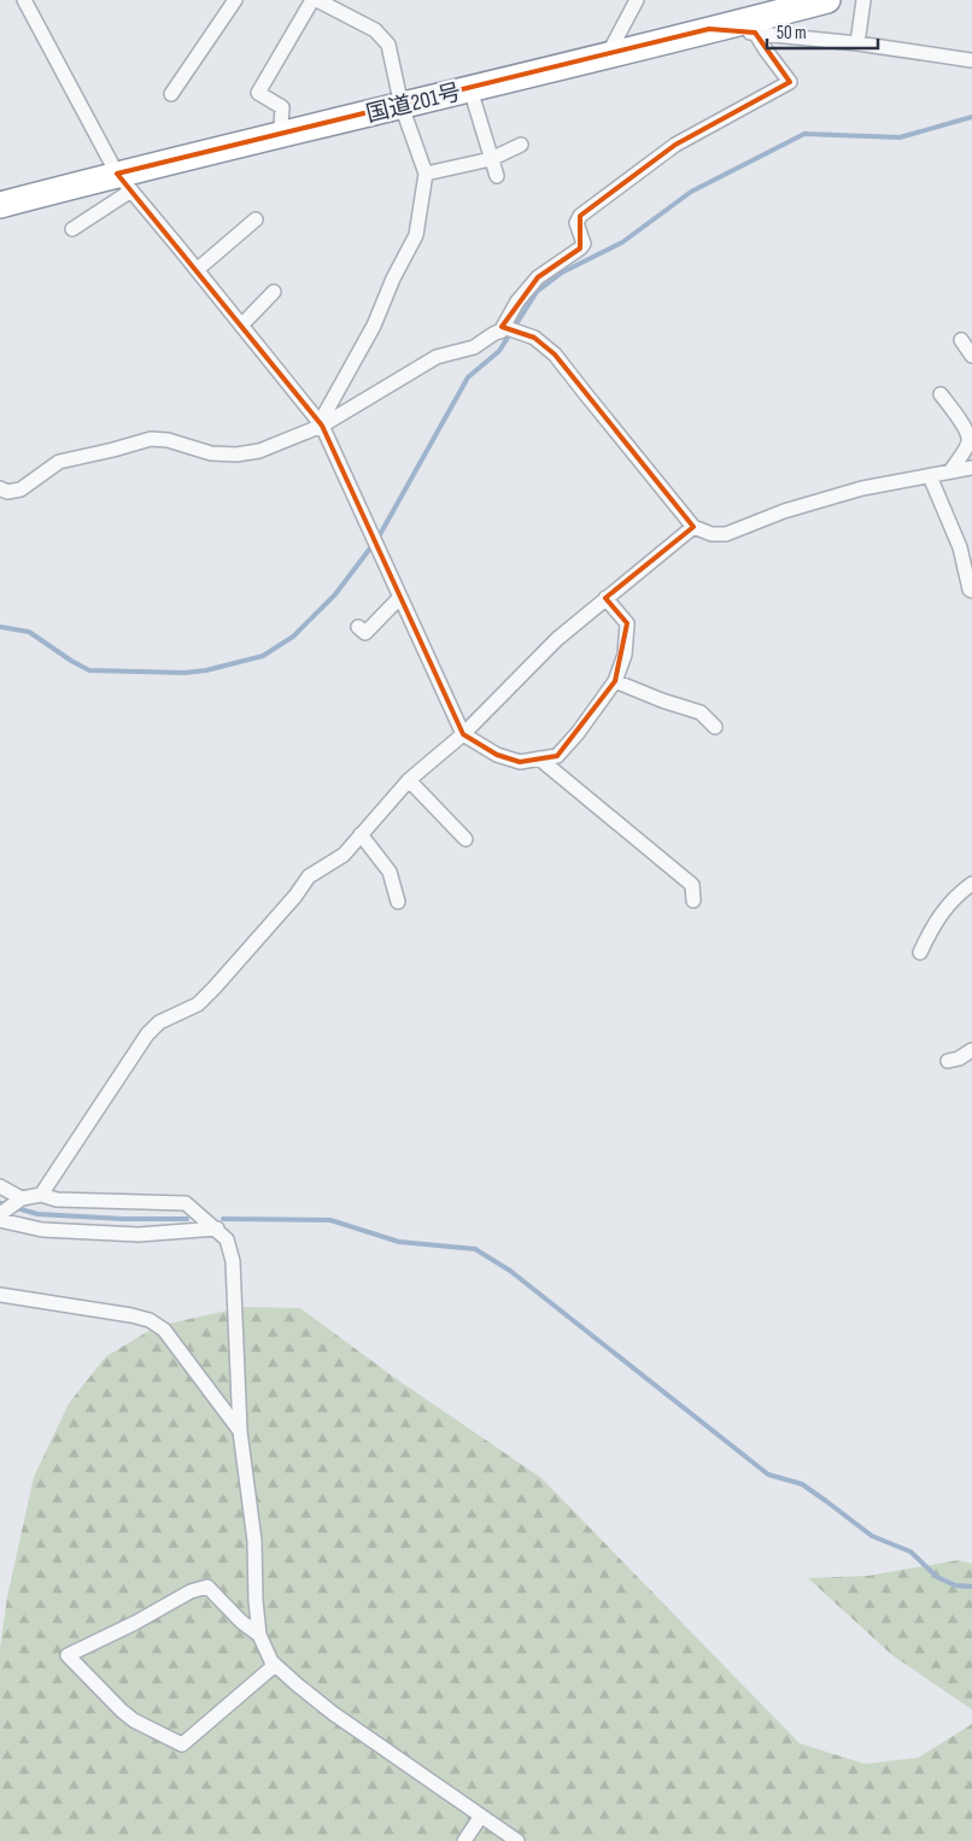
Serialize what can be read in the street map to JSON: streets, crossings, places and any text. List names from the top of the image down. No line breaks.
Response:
{"streets":{"highway":["国道201号"]},"scale_bar":"50 m"}
